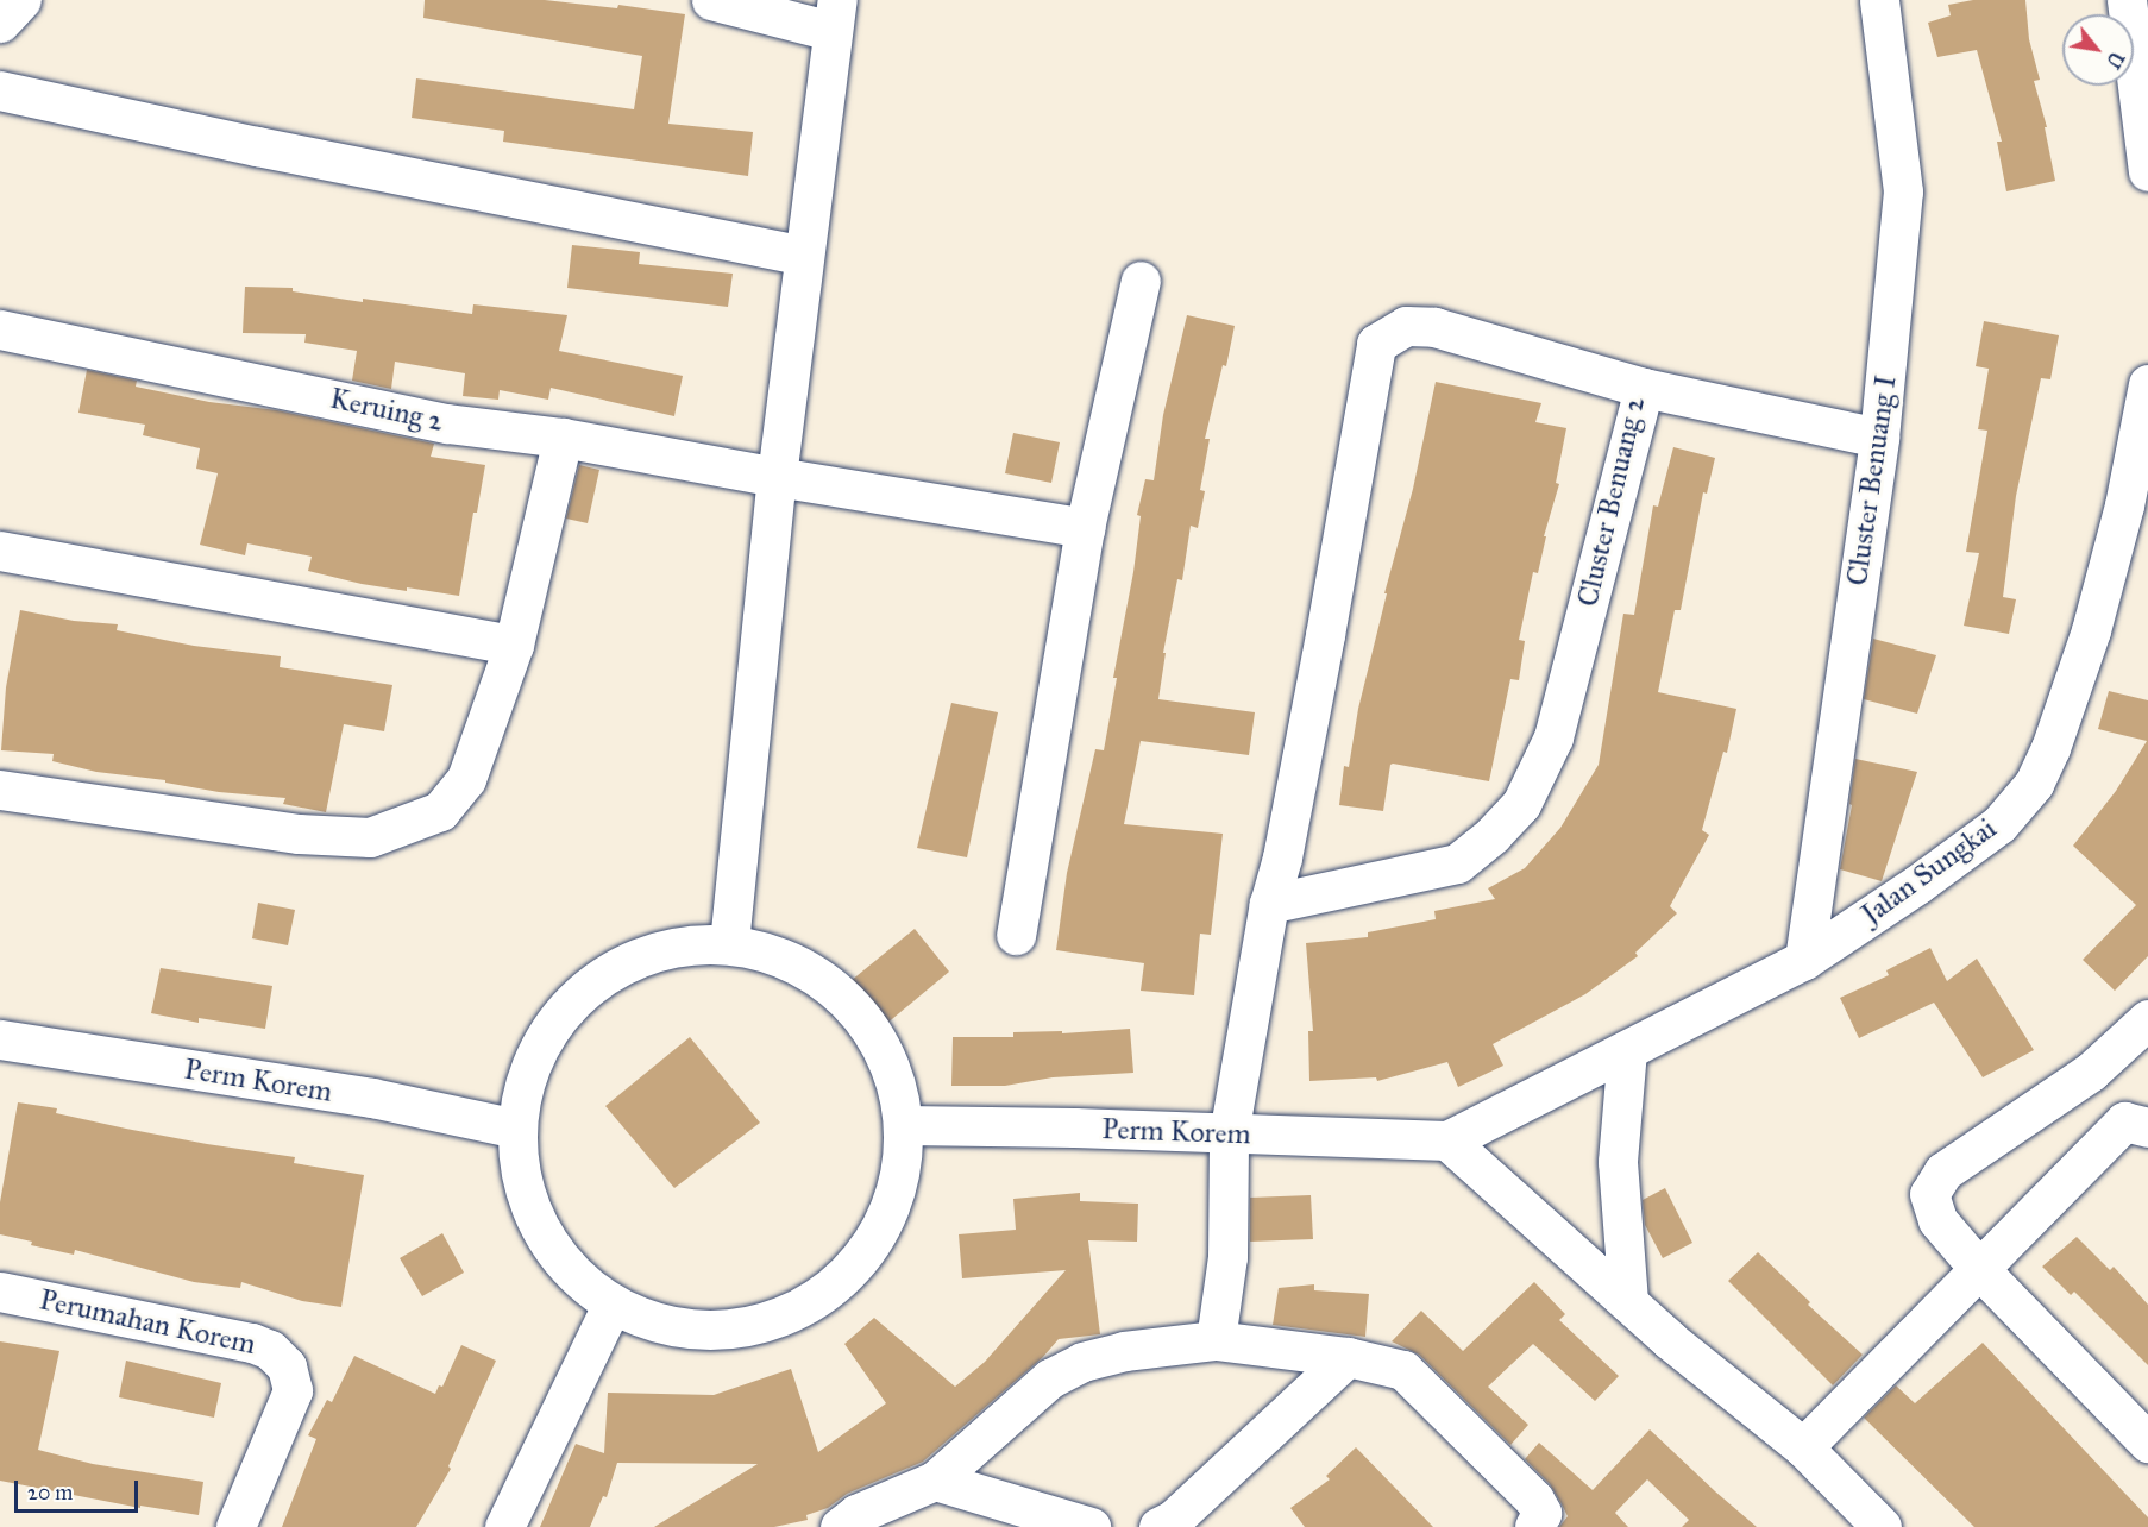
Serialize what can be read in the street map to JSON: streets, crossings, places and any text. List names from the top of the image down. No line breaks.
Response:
{"streets":{"street":["Keruing 2","Cluster Benuang I","Cluster Benuang 2","Jalan Sungkai","Perm Korem","Perumahan Korem"]},"crossings":[["Cluster Benuang I","Jalan Sungkai"],["Jalan Sungkai","Perm Korem"]],"scale_bar":"20 m","north":"bottom right"}
